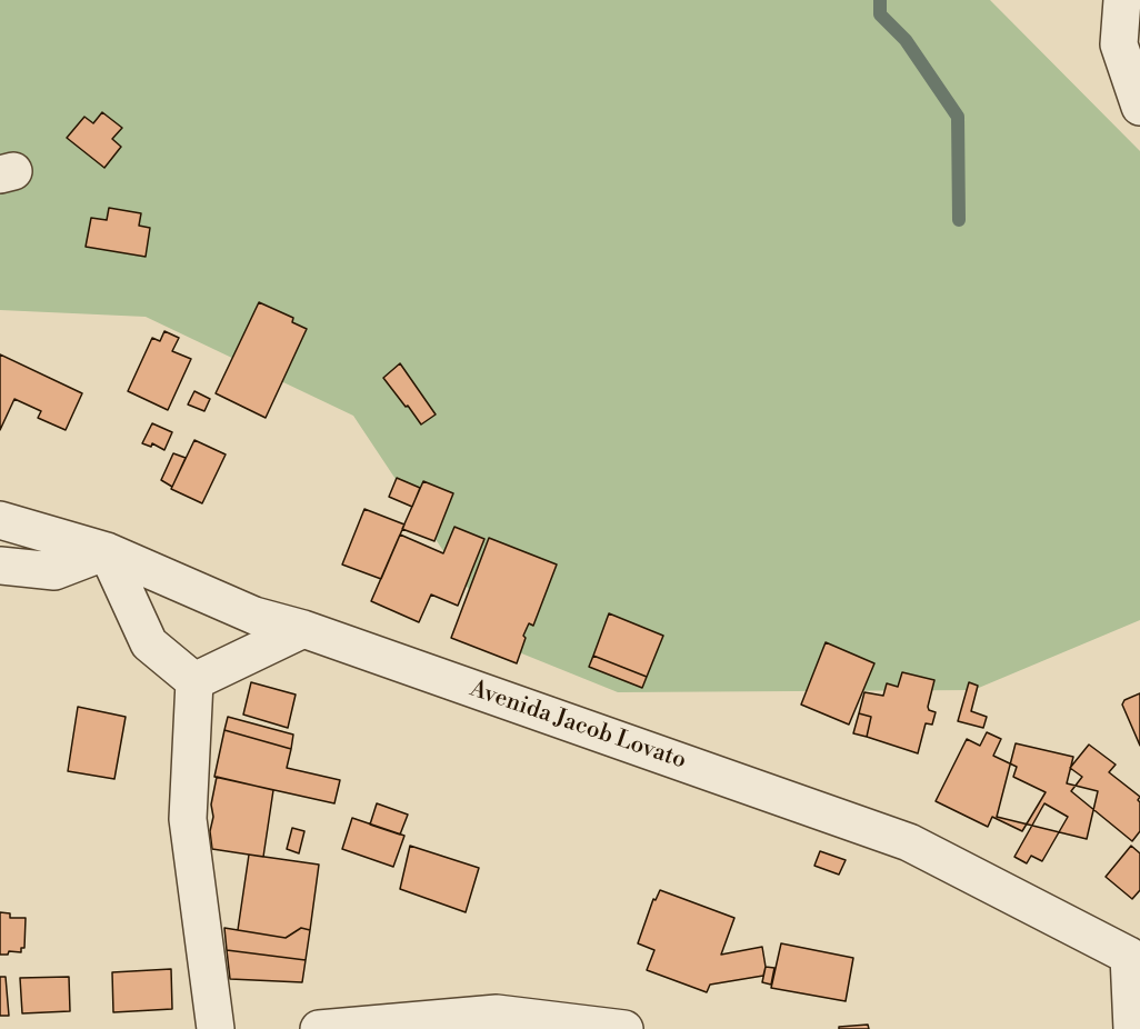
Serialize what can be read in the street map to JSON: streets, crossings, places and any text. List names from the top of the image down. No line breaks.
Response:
{"streets":{"street":["Avenida Jacob Lovato"]}}
